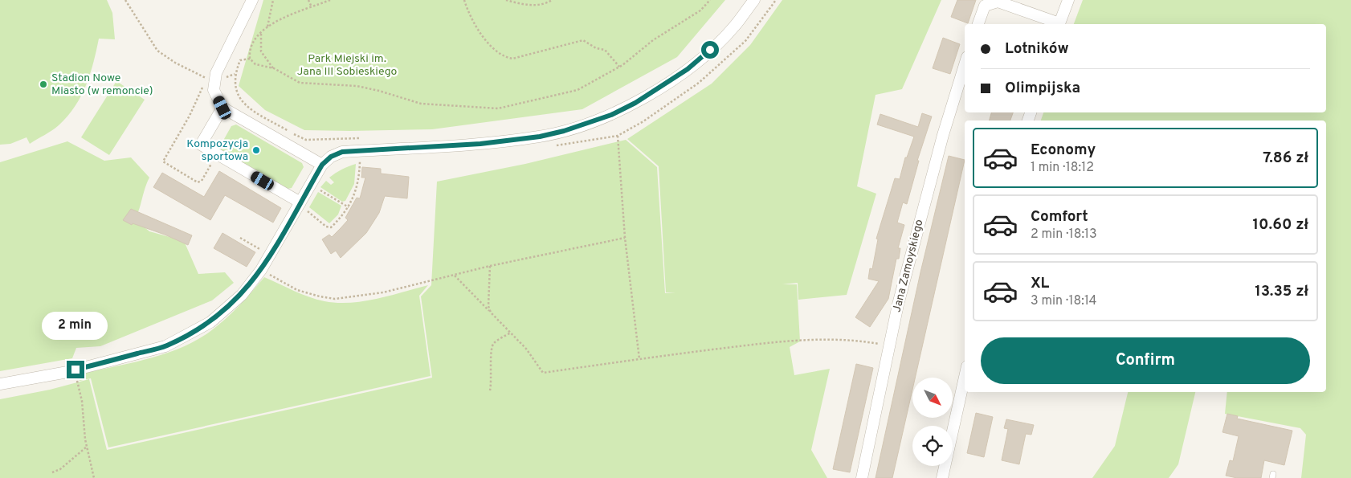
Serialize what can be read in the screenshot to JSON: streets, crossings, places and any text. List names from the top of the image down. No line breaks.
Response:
{"streets":{"street":["Jana Zamoyskiego"]},"parks":["Park Miejski im. Jana III Sobieskiego"],"places":["Stadion Nowe Miasto (w remoncie)","Kompozycja sportowa"],"north":"bottom right","page":{"banner":["Lotników","Olimpijska"],"list":[{"name":"Economy","note":"1 min · 18:12","value":"7.86 zł"},{"name":"Comfort","note":"2 min · 18:13","value":"10.60 zł"},{"name":"XL","note":"3 min · 18:14","value":"13.35 zł"}],"bubble":"2 min","buttons":"Confirm"}}
